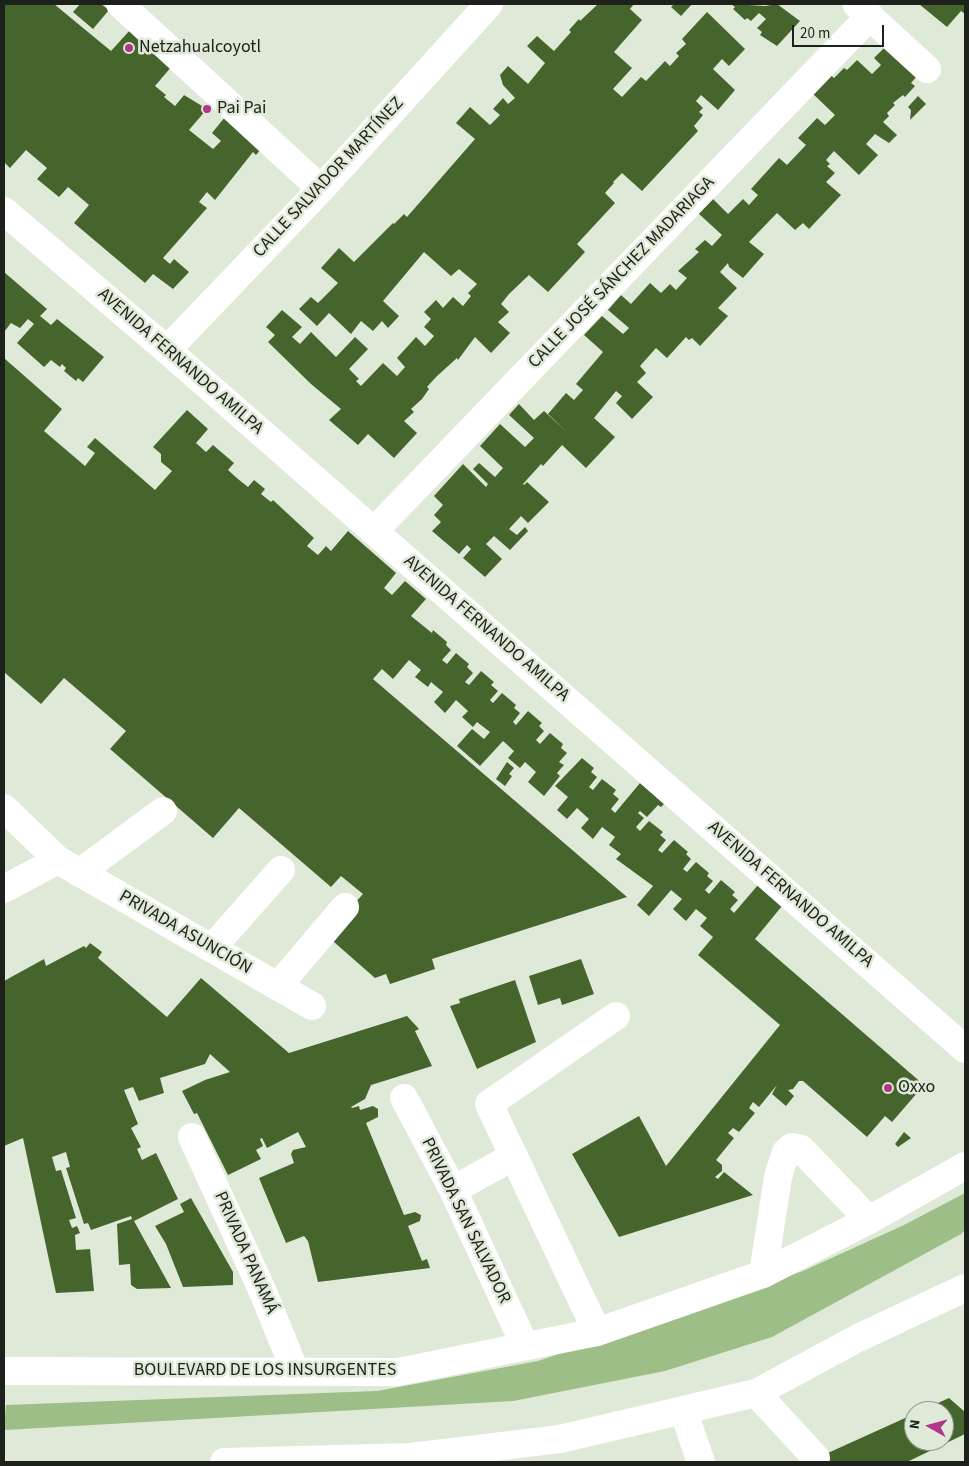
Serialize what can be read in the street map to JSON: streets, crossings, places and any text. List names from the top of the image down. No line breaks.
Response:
{"streets":{"street":["CALLE SALVADOR MARTÍNEZ","CALLE JOSÉ SÁNCHEZ MADARIAGA","AVENIDA FERNANDO AMILPA","PRIVADA ASUNCIÓN","PRIVADA SAN SALVADOR","PRIVADA PANAMÁ","BOULEVARD DE LOS INSURGENTES"]},"crossings":[["CALLE SALVADOR MARTÍNEZ","AVENIDA FERNANDO AMILPA"],["CALLE JOSÉ SÁNCHEZ MADARIAGA","AVENIDA FERNANDO AMILPA"],["PRIVADA SAN SALVADOR","BOULEVARD DE LOS INSURGENTES"],["PRIVADA PANAMÁ","BOULEVARD DE LOS INSURGENTES"]],"places":["Netzahualcoyotl","Pai Pai","Oxxo"],"scale_bar":"20 m","north":"left"}
